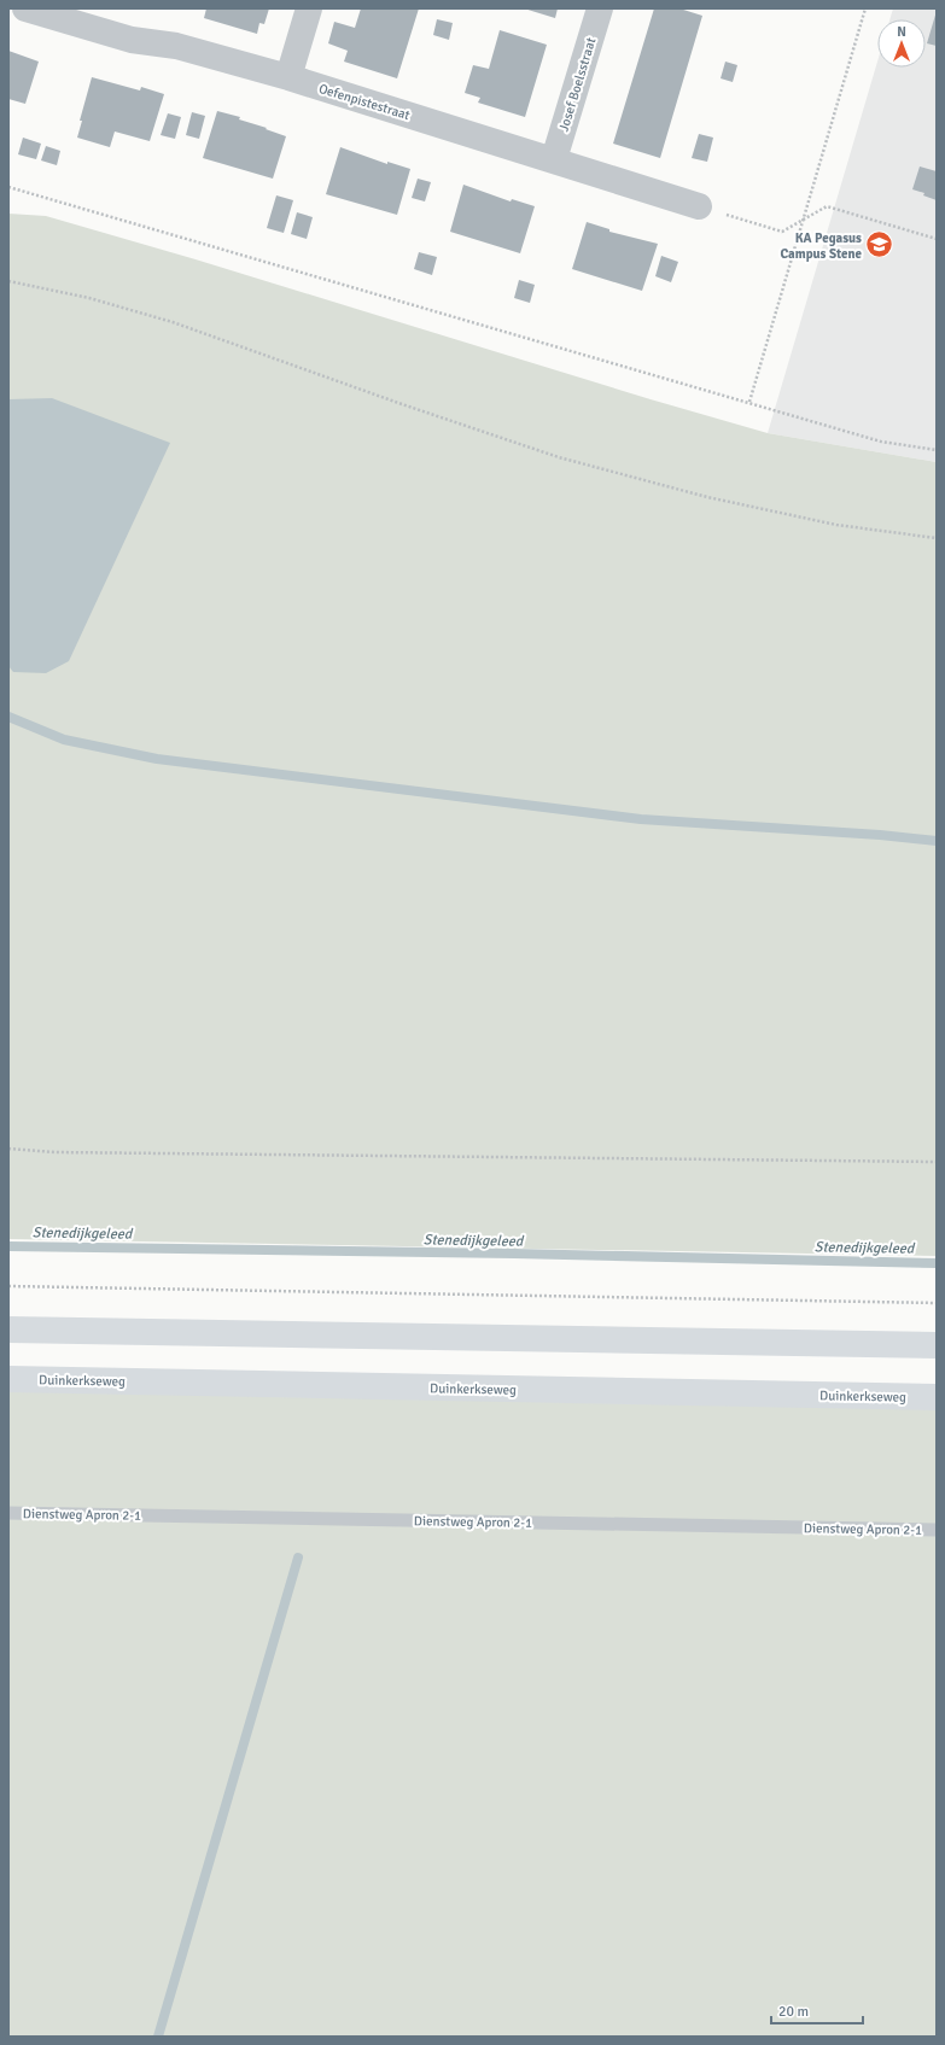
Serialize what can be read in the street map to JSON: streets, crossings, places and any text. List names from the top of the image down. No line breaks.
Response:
{"streets":{"main road":["Duinkerkseweg"],"street":["Josef Boelsstraat","Oefenpistestraat"],"lane":["Dienstweg Apron 2-1"]},"crossings":[["Josef Boelsstraat","Oefenpistestraat"]],"water":["Stenedijkgeleed"],"places":{"school or university":["KA Pegasus Campus Stene"]},"scale_bar":"20 m","north":"top"}
